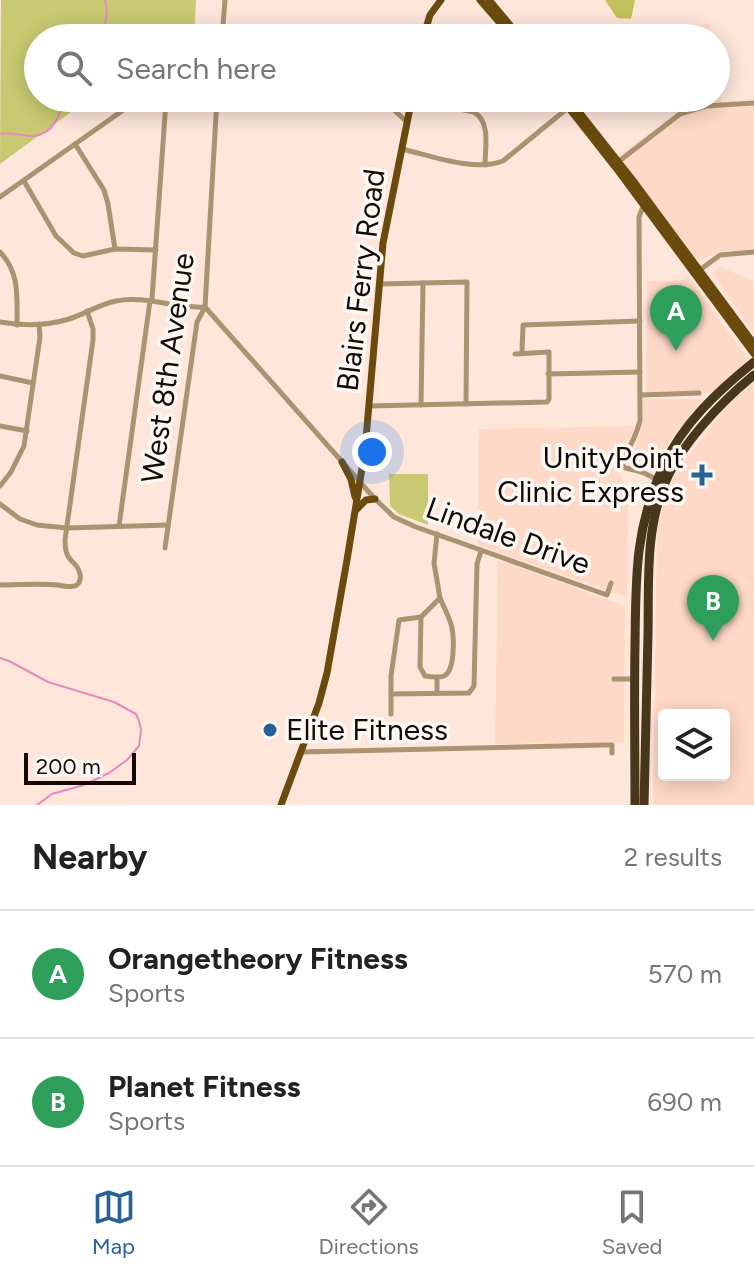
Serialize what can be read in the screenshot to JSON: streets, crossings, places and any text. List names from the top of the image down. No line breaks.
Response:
{"streets":{"main road":["Blairs Ferry Road"],"street":["West 8th Avenue","Lindale Drive"]},"crossings":[["Blairs Ferry Road","Lindale Drive"],["West 8th Avenue","Lindale Drive"]],"places":{"health":["UnityPoint Clinic Express"],"other":["Elite Fitness"]},"scale_bar":"200 m","page":{"search":"Search here","pins":["A","B"],"scale":"200 m","heading":["Nearby","2 results"],"list":[{"mark":"A","name":"Orangetheory Fitness","note":"Sports","value":"570 m"},{"mark":"B","name":"Planet Fitness","note":"Sports","value":"690 m"}],"nav":["Map","Directions","Saved"]}}
